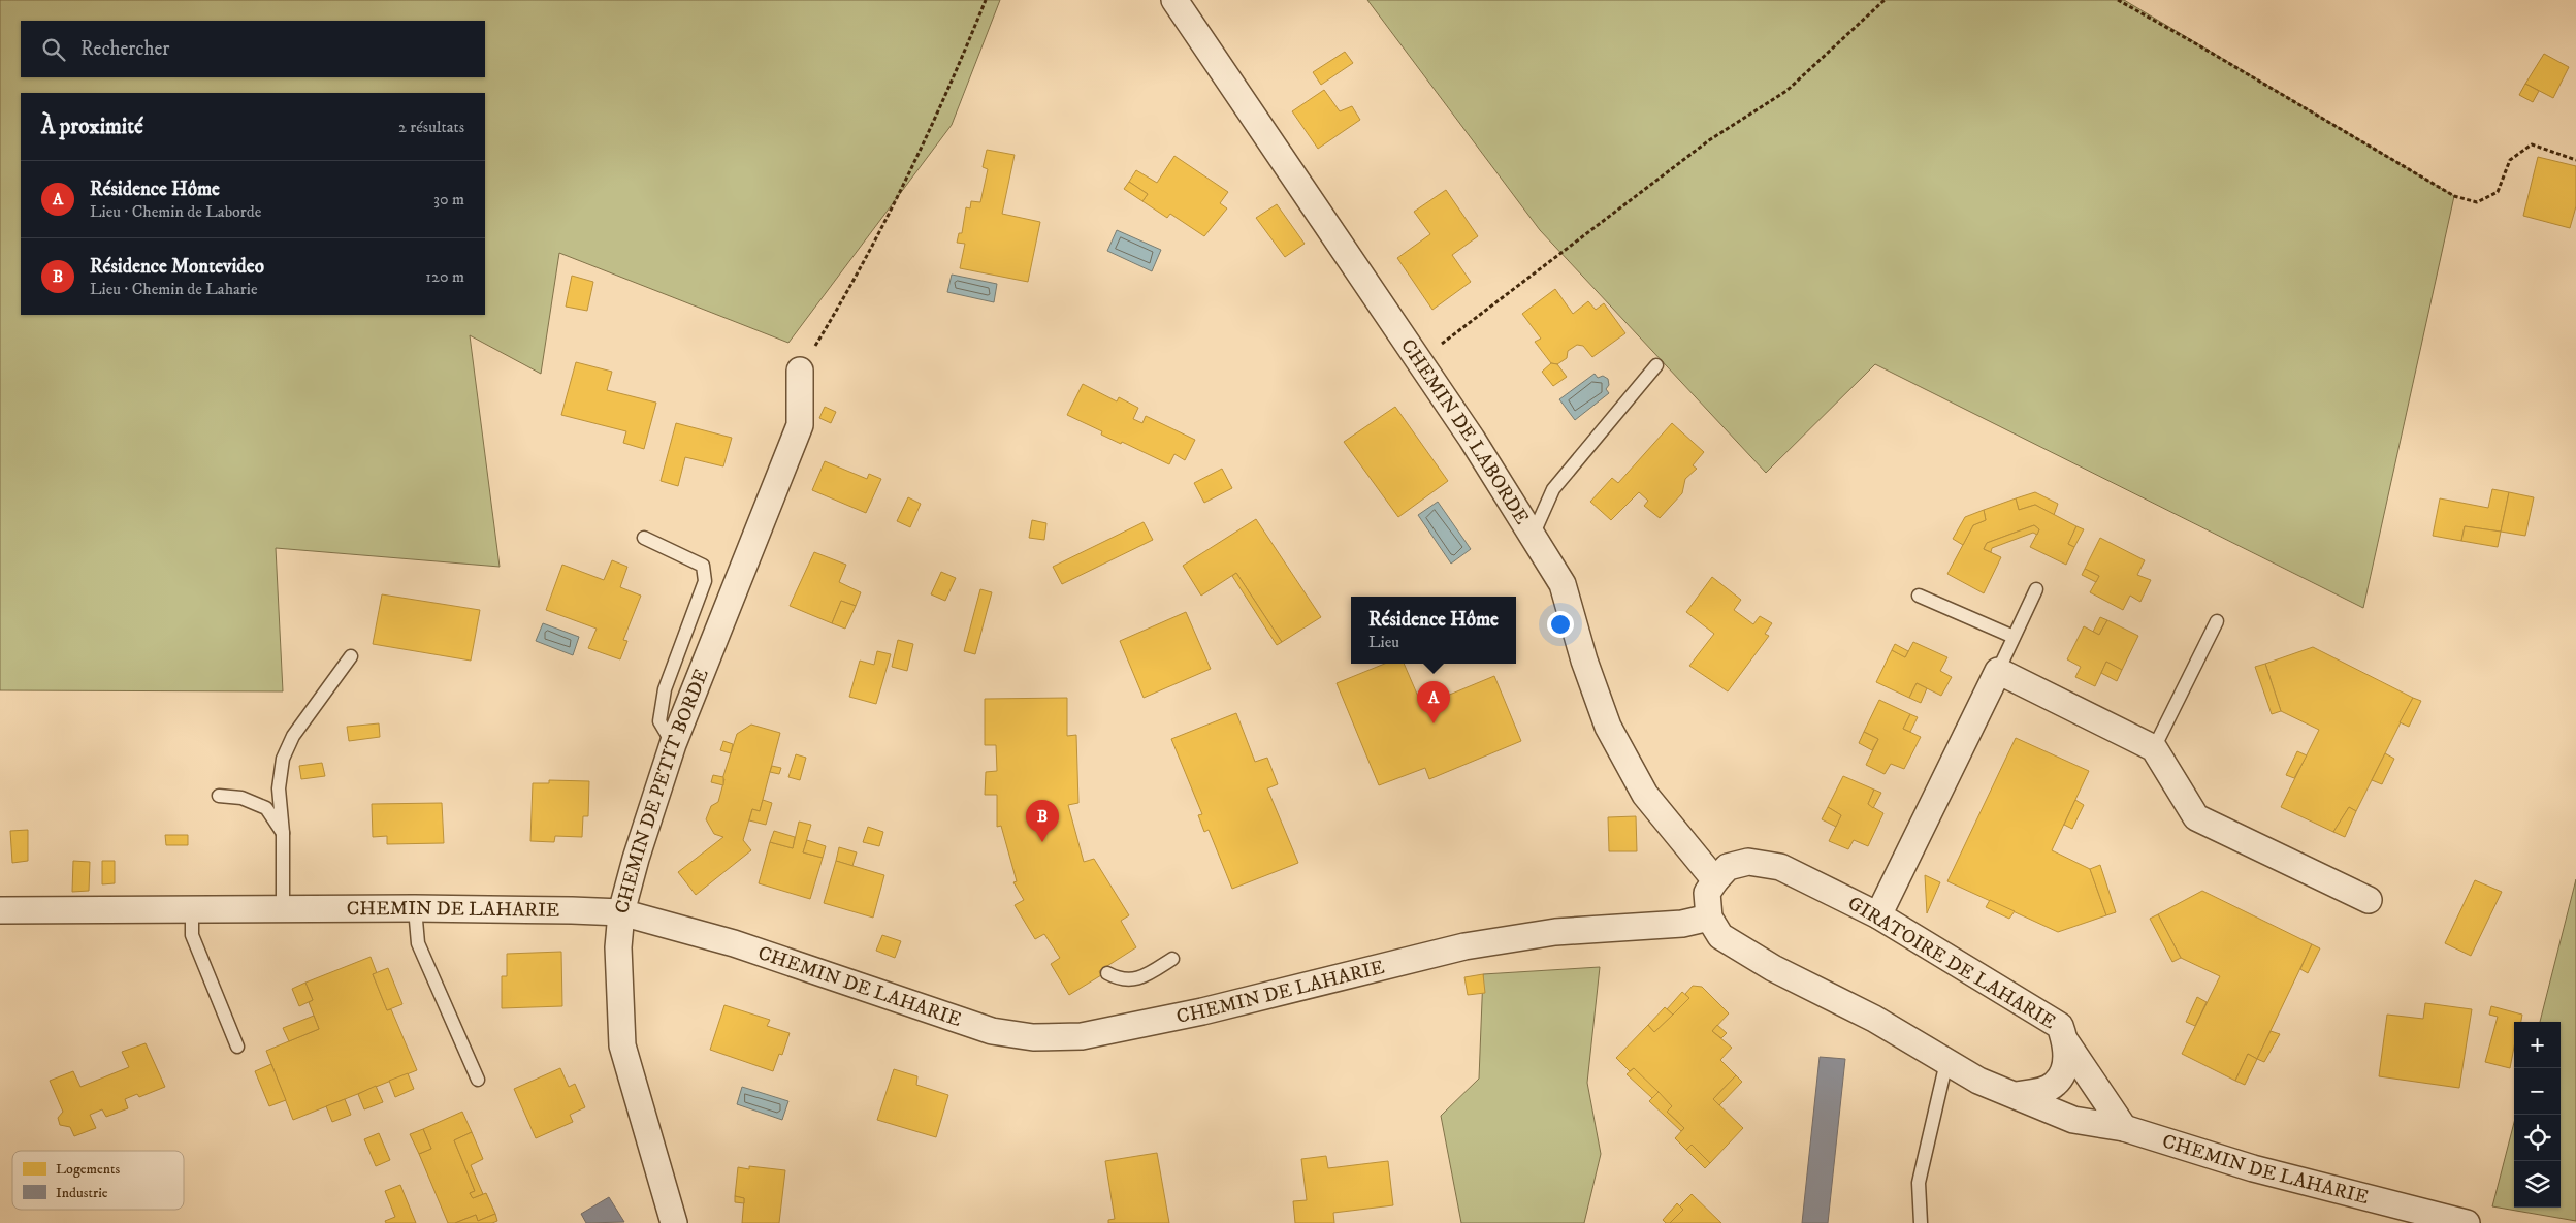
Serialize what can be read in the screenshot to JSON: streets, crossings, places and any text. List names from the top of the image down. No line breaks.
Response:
{"streets":{"street":["CHEMIN DE LABORDE","CHEMIN DE PETIT BORDE","CHEMIN DE LAHARIE","GIRATOIRE DE LAHARIE"]},"crossings":[["CHEMIN DE LABORDE","GIRATOIRE DE LAHARIE"],["CHEMIN DE PETIT BORDE","CHEMIN DE LAHARIE"],["CHEMIN DE LAHARIE","GIRATOIRE DE LAHARIE"]],"legend":["Logements","Industrie"],"page":{"search":"Rechercher","heading":["À proximité","2 résultats"],"list":[{"mark":"A","name":"Résidence Hôme","note":"Lieu · Chemin de Laborde","value":"30 m"},{"mark":"B","name":"Résidence Montevideo","note":"Lieu · Chemin de Laharie","value":"120 m"}],"popup":["Résidence Hôme","Lieu"],"pins":["A","B"],"map_buttons":["+","−"]}}
